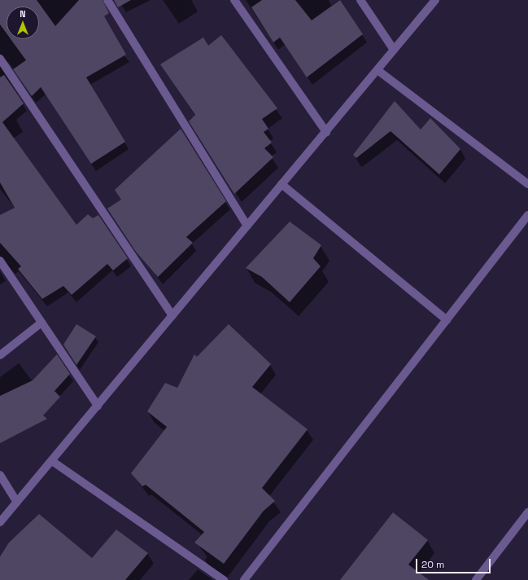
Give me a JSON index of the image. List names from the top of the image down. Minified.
{"scale_bar":"20 m","north":"top"}
